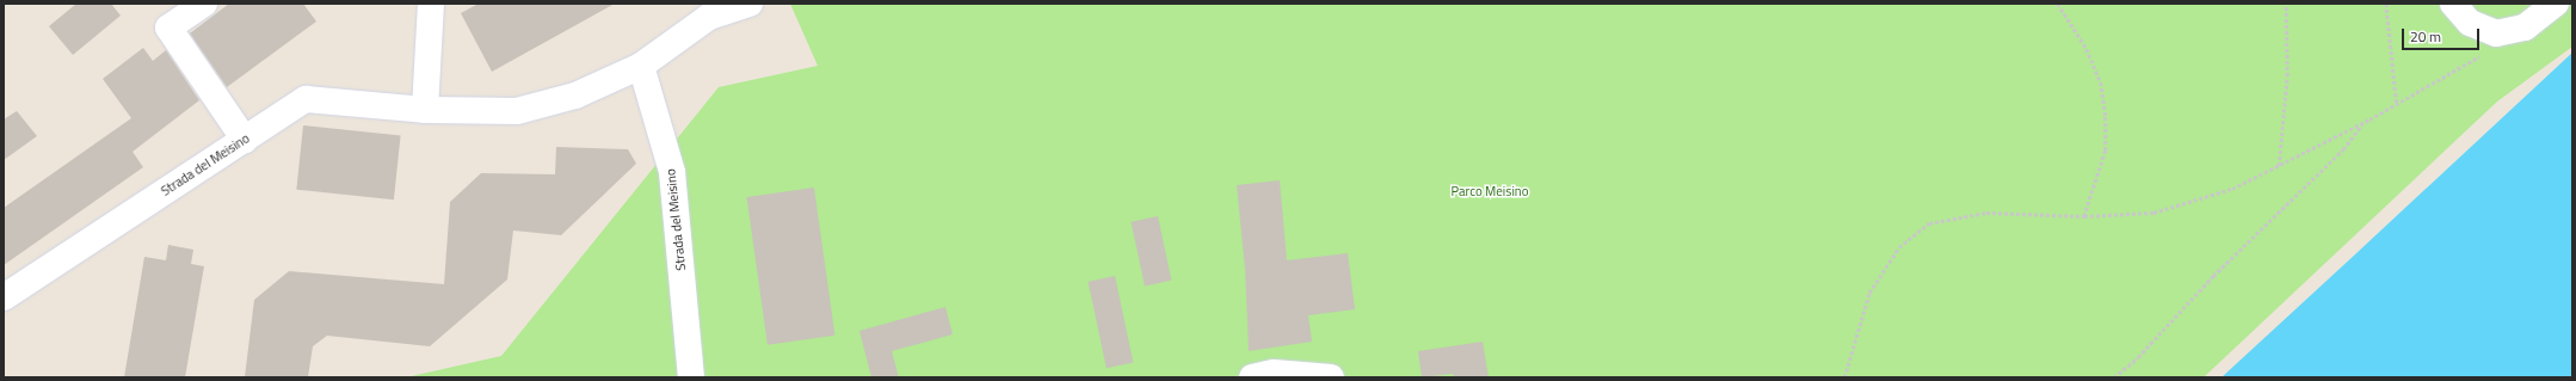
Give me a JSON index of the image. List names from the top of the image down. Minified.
{"streets":{"street":["Strada del Meisino"]},"parks":["Parco Meisino"],"scale_bar":"20 m"}
